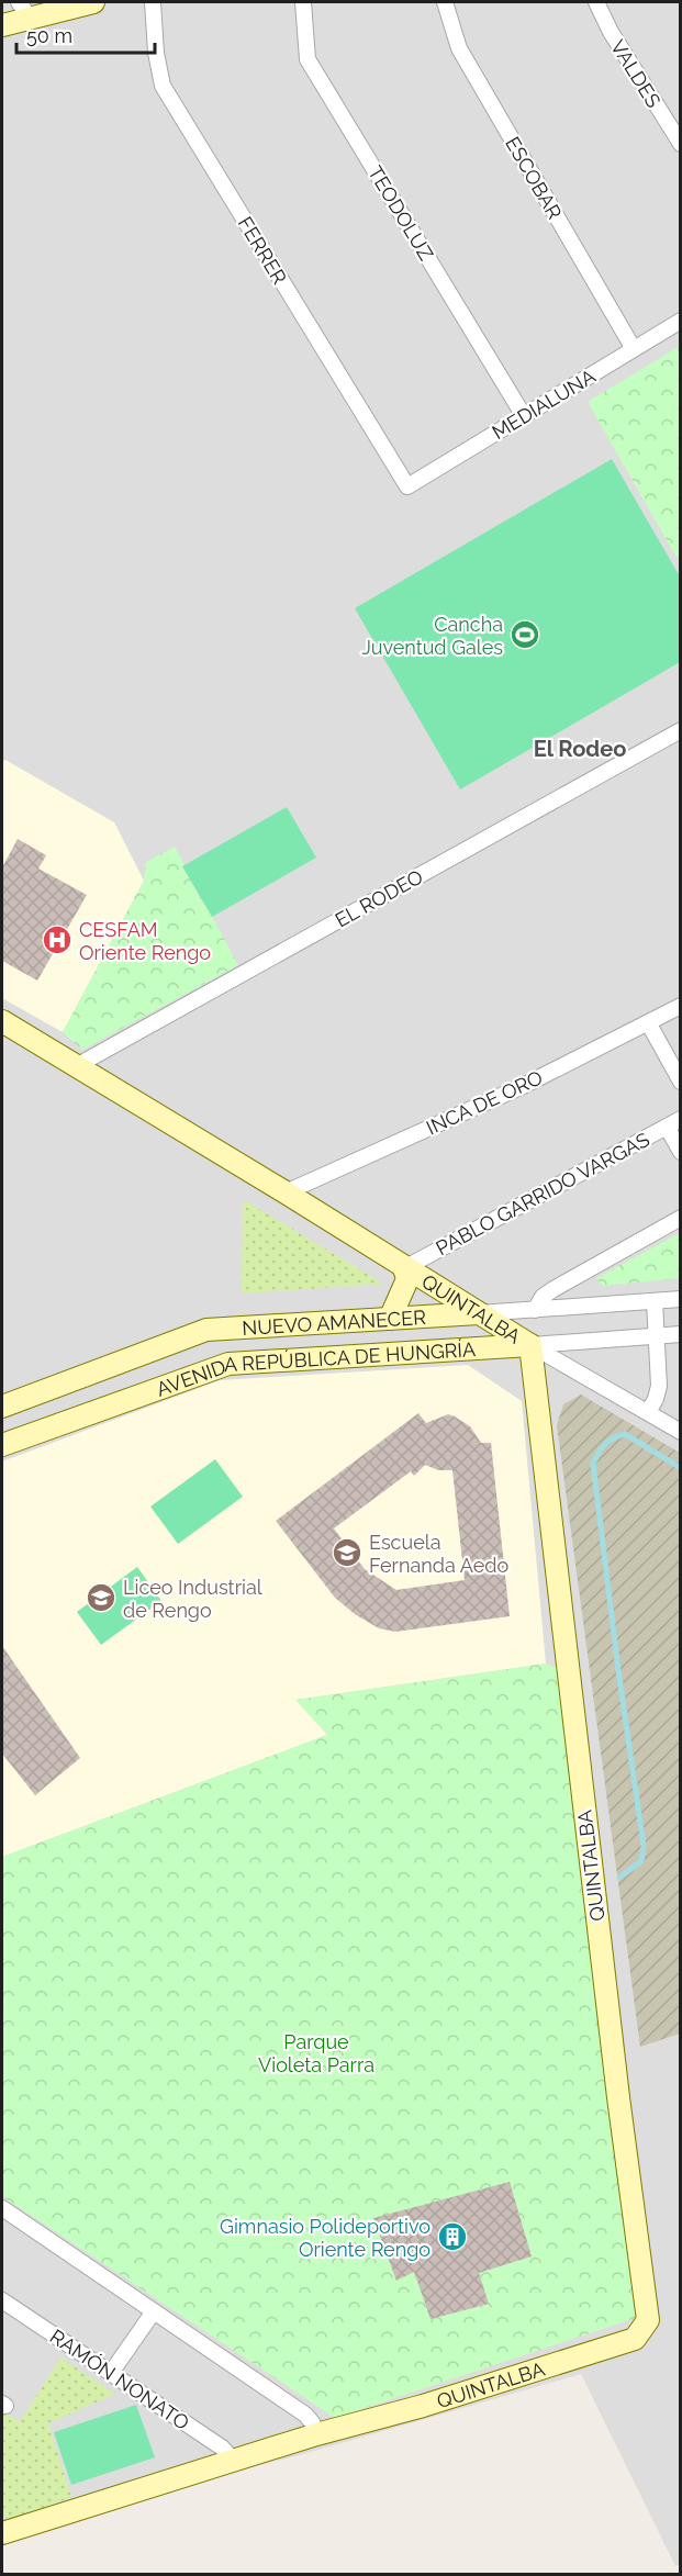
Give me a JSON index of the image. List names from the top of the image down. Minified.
{"streets":{"street":["VALDES","ESCOBAR","TEODOLUZ","FERRER","MEDIALUNA","EL RODEO","INCA DE ORO","PABLO GARRIDO VARGAS","QUINTALBA","NUEVO AMANECER","AVENIDA REPÚBLICA DE HUNGRÍA","RAMÓN NONATO"]},"crossings":[["ESCOBAR","MEDIALUNA"],["TEODOLUZ","MEDIALUNA"],["FERRER","MEDIALUNA"],["EL RODEO","QUINTALBA"],["INCA DE ORO","QUINTALBA"],["PABLO GARRIDO VARGAS","QUINTALBA"],["QUINTALBA","NUEVO AMANECER"],["QUINTALBA","AVENIDA REPÚBLICA DE HUNGRÍA"],["QUINTALBA","RAMÓN NONATO"]],"districts":["El Rodeo"],"parks":["Parque Violeta Parra"],"places":{"sports":["Cancha Juventud Gales"],"hospital":["CESFAM Oriente Rengo"],"school or university":["Escuela Fernanda Aedo","Liceo Industrial de Rengo"],"building":["Gimnasio Polideportivo Oriente Rengo"]},"scale_bar":"50 m"}
